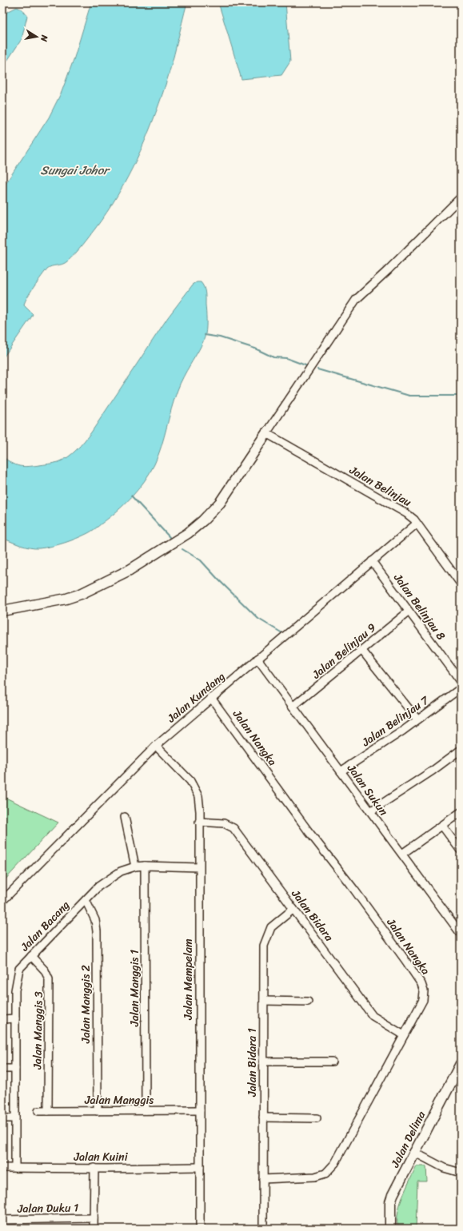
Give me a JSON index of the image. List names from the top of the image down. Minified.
{"streets":{"street":["Jalan Belinjau","Jalan Belinjau 8","Jalan Belinjau 9","Jalan Kundang","Jalan Belinjau 7","Jalan Nangka","Jalan Sukun","Jalan Bidara","Jalan Bacang","Jalan Mempelam","Jalan Manggis 1","Jalan Manggis 2","Jalan Manggis 3","Jalan Bidara 1","Jalan Manggis","Jalan Delima","Jalan Kuini","Jalan Duku 1"]},"crossings":[["Jalan Belinjau","Jalan Kundang"],["Jalan Belinjau 8","Jalan Belinjau 9"],["Jalan Belinjau 8","Jalan Kundang"],["Jalan Belinjau 9","Jalan Sukun"],["Jalan Kundang","Jalan Nangka"],["Jalan Kundang","Jalan Sukun"],["Jalan Kundang","Jalan Mempelam"],["Jalan Belinjau 7","Jalan Sukun"],["Jalan Nangka","Jalan Bidara"],["Jalan Nangka","Jalan Bidara 1"],["Jalan Bidara","Jalan Mempelam"],["Jalan Bidara","Jalan Bidara 1"],["Jalan Bacang","Jalan Mempelam"],["Jalan Bacang","Jalan Manggis 1"],["Jalan Bacang","Jalan Manggis 2"],["Jalan Bacang","Jalan Manggis 3"],["Jalan Bacang","Jalan Kuini"],["Jalan Mempelam","Jalan Manggis"],["Jalan Mempelam","Jalan Kuini"],["Jalan Manggis 1","Jalan Manggis"],["Jalan Manggis 2","Jalan Manggis"],["Jalan Manggis 3","Jalan Manggis"]],"water":["Sungai Johor"],"north":"right"}
